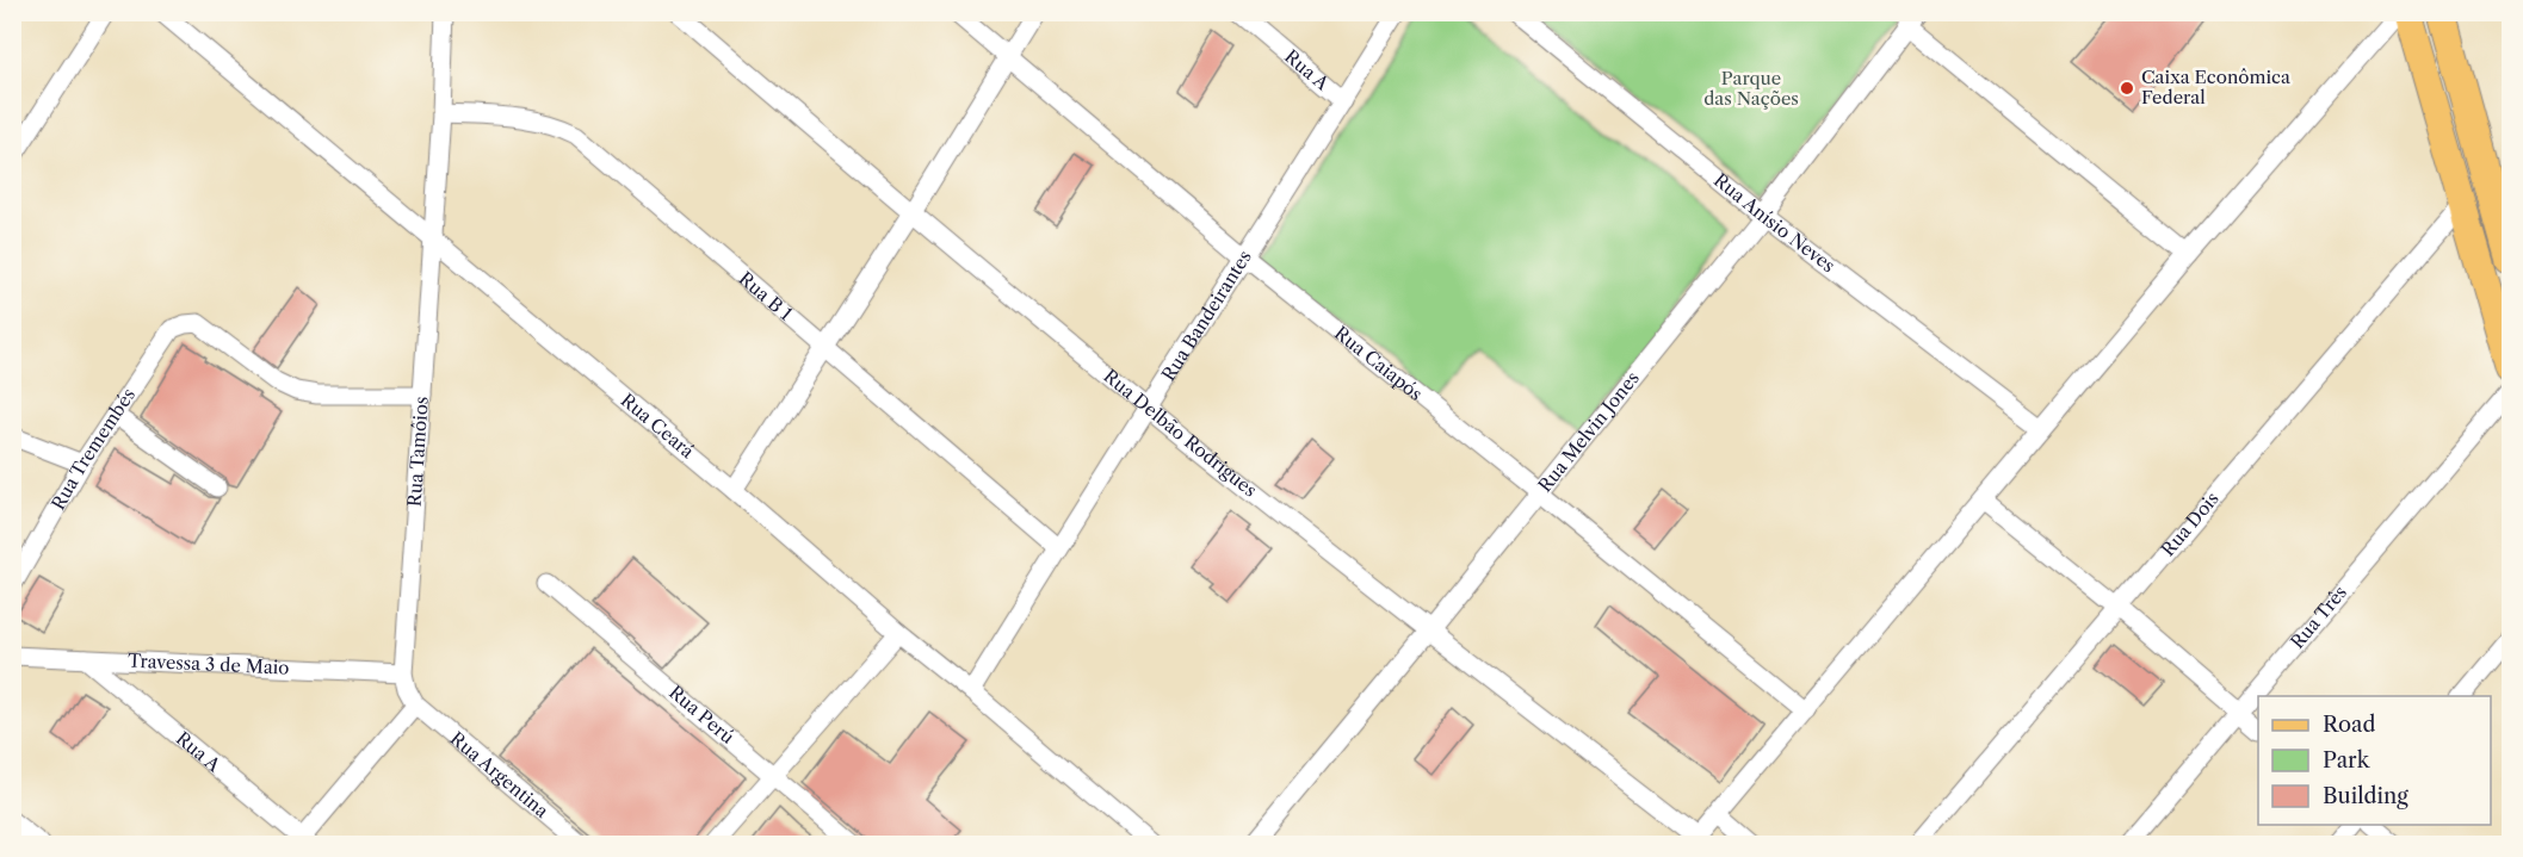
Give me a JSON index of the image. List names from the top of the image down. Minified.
{"streets":{"street":["Rua A","Rua Anísio Neves","Rua B 1","Rua Bandeirantes","Rua Caiapós","Rua Ceará","Rua Melvin Jones","Rua Delbão Rodrigues","Rua Tremembés","Rua Tamôios","Rua Dois","Rua Três","Travessa 3 de Maio","Rua Perú","Rua Argentina"]},"crossings":[["Rua A","Rua Bandeirantes"],["Rua A","Travessa 3 de Maio"],["Rua Anísio Neves","Rua Melvin Jones"],["Rua B 1","Rua Bandeirantes"],["Rua B 1","Rua Tamôios"],["Rua Bandeirantes","Rua Caiapós"],["Rua Bandeirantes","Rua Ceará"],["Rua Bandeirantes","Rua Delbão Rodrigues"],["Rua Caiapós","Rua Melvin Jones"],["Rua Ceará","Rua Tamôios"],["Rua Melvin Jones","Rua Delbão Rodrigues"],["Rua Tremembés","Rua Tamôios"],["Rua Tamôios","Travessa 3 de Maio"],["Rua Tamôios","Rua Argentina"]],"parks":["Parque das Nações"],"places":["Caixa Econômica Federal"],"legend":["Road","Park","Building"]}
